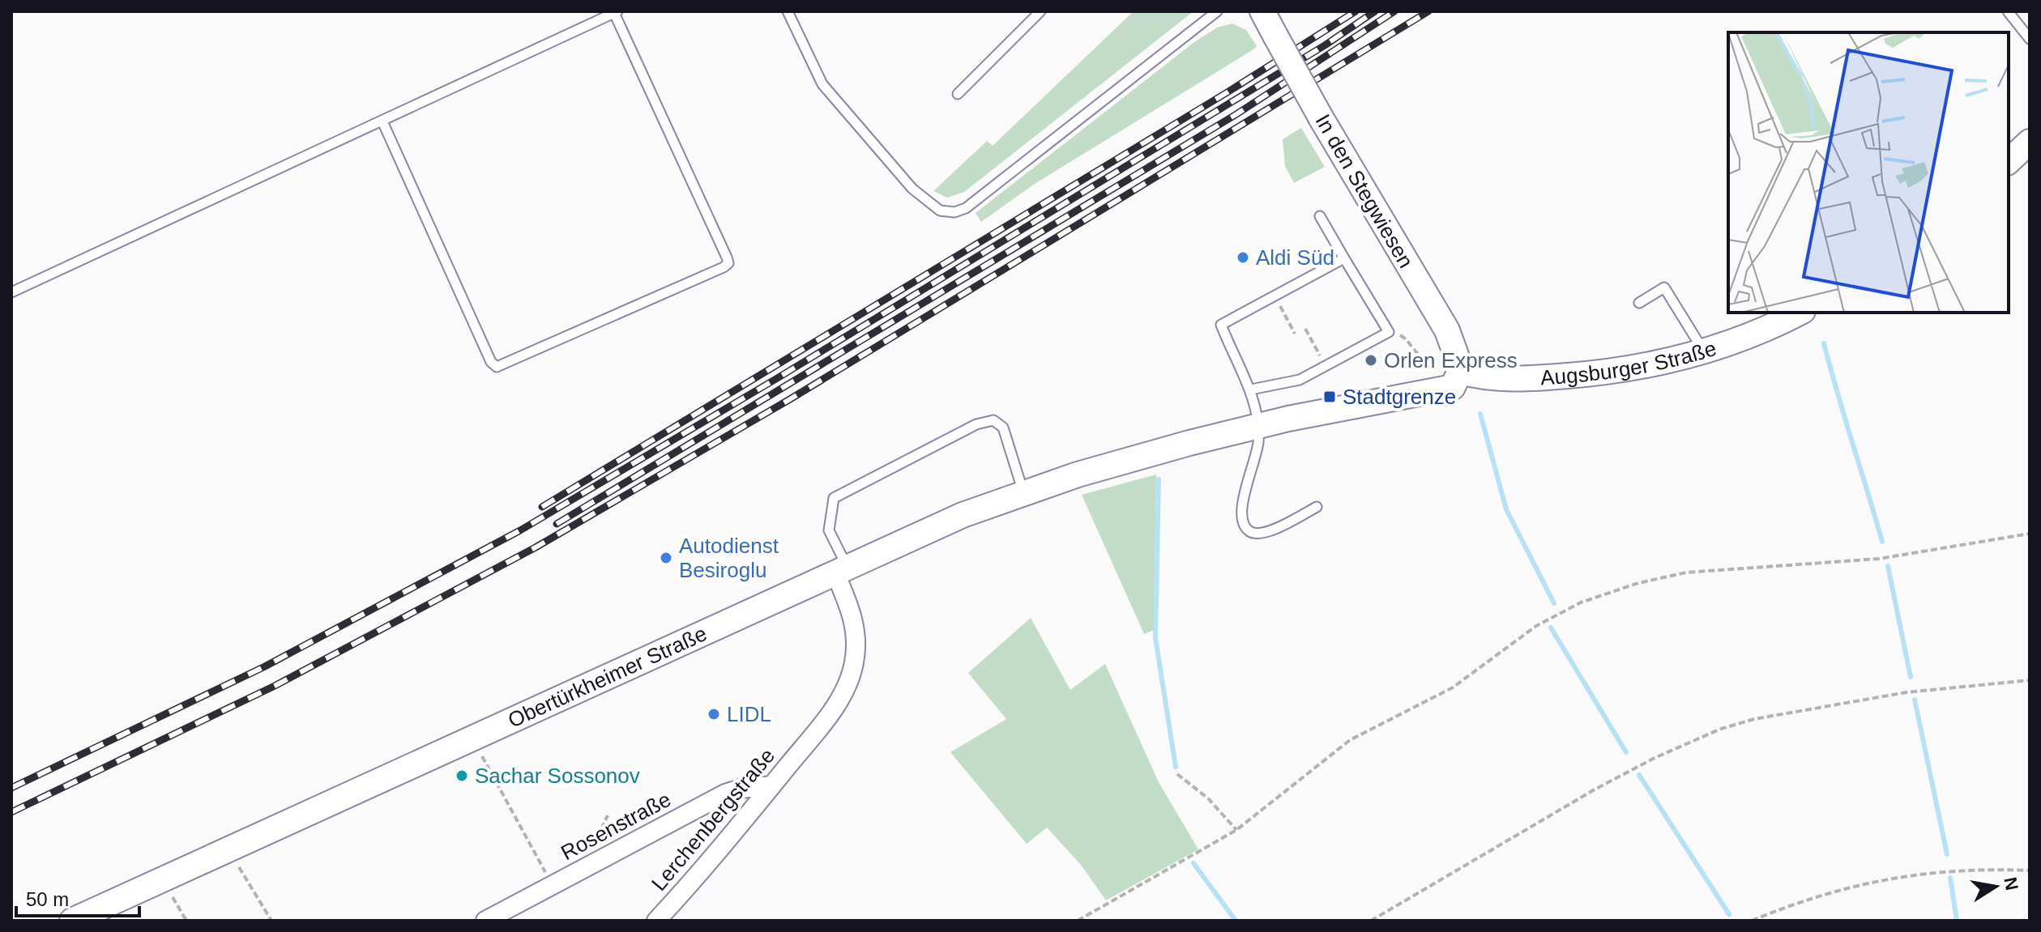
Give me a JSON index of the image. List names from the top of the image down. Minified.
{"streets":{"main road":["In den Stegwiesen","Augsburger Straße","Obertürkheimer Straße"],"street":["Lerchenbergstraße","Rosenstraße"]},"crossings":[["In den Stegwiesen","Augsburger Straße"],["Obertürkheimer Straße","Lerchenbergstraße"],["Lerchenbergstraße","Rosenstraße"]],"places":{"other":["Aldi Süd","Orlen Express","Autodienst Besiroglu","LIDL","Sachar Sossonov"],"transit":["Stadtgrenze"]},"scale_bar":"50 m","north":"right"}
